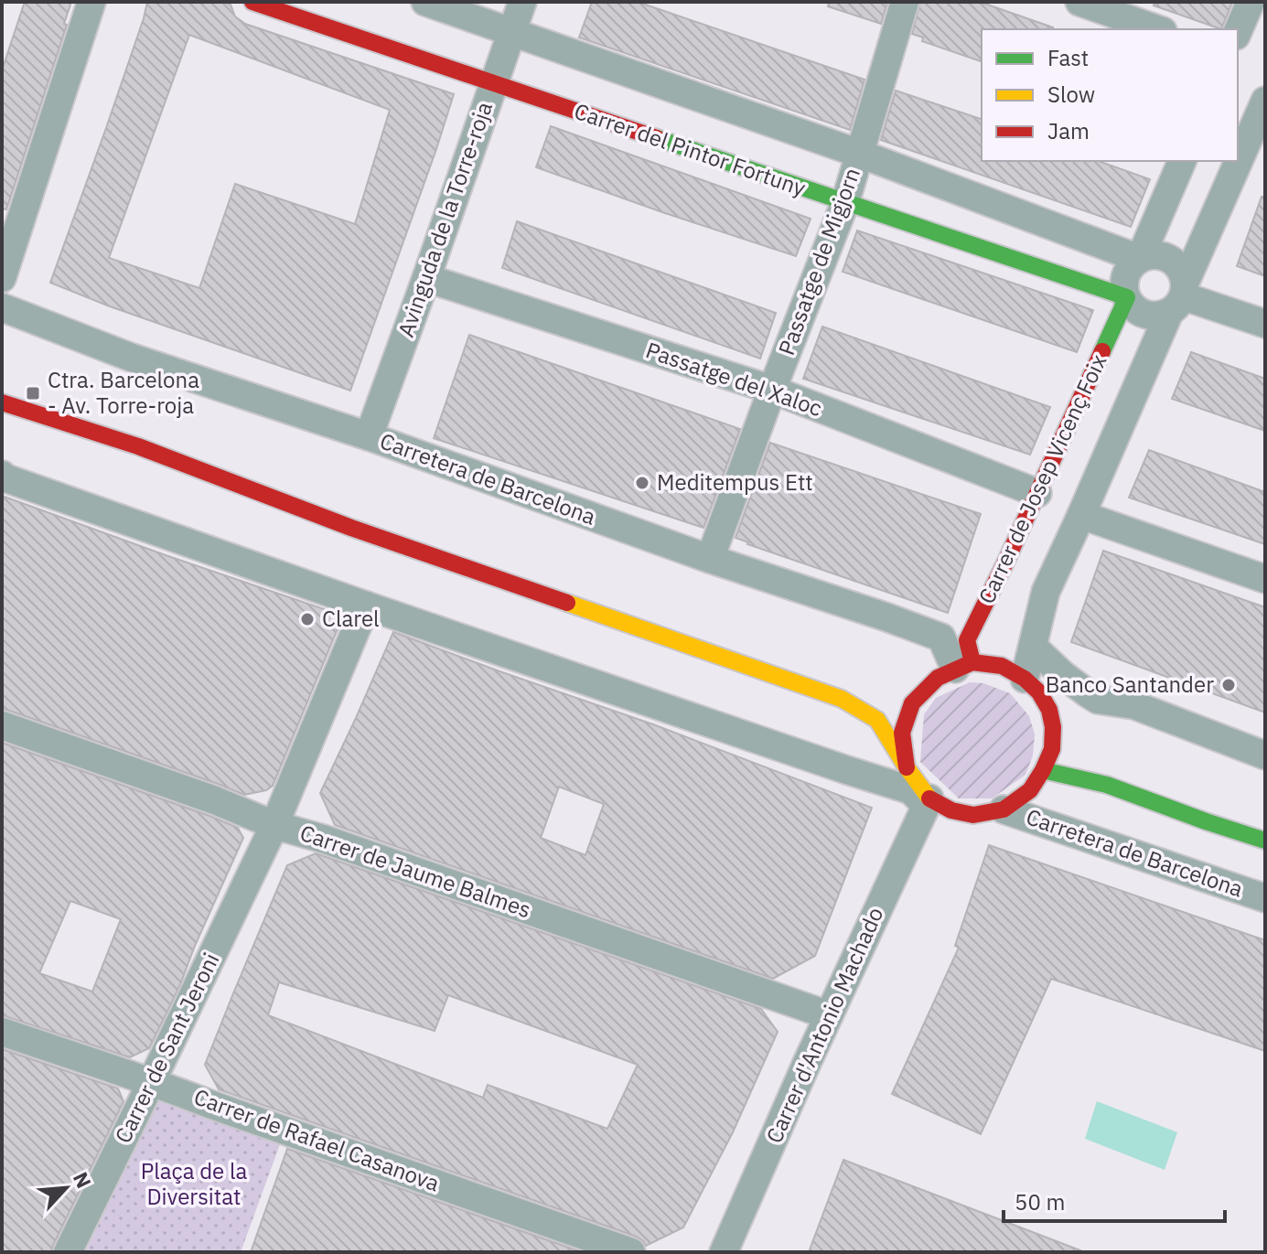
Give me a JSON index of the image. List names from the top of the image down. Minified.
{"streets":{"street":["Carrer del Pintor Fortuny","Avinguda de la Torre-roja","Passatge de Migjorn","Passatge del Xaloc","Carretera de Barcelona","Carrer de Josep Vicenç Foix","Carrer de Jaume Balmes","Carrer d'Antonio Machado","Carrer de Sant Jeroni","Carrer de Rafael Casanova"]},"crossings":[["Carrer del Pintor Fortuny","Avinguda de la Torre-roja"],["Carrer del Pintor Fortuny","Passatge de Migjorn"],["Carrer del Pintor Fortuny","Carrer de Josep Vicenç Foix"],["Avinguda de la Torre-roja","Passatge del Xaloc"],["Avinguda de la Torre-roja","Carretera de Barcelona"],["Passatge de Migjorn","Passatge del Xaloc"],["Passatge de Migjorn","Carretera de Barcelona"],["Passatge del Xaloc","Carrer de Josep Vicenç Foix"],["Carretera de Barcelona","Carrer de Josep Vicenç Foix"],["Carretera de Barcelona","Carrer d'Antonio Machado"],["Carrer de Josep Vicenç Foix","Carrer d'Antonio Machado"],["Carrer de Jaume Balmes","Carrer d'Antonio Machado"],["Carrer de Jaume Balmes","Carrer de Sant Jeroni"],["Carrer de Sant Jeroni","Carrer de Rafael Casanova"]],"parks":["Plaça de la Diversitat"],"places":{"transit":["Ctra. Barcelona - Av. Torre-roja"],"other":["Meditempus Ett","Clarel","Banco Santander"]},"legend":["Fast","Slow","Jam"],"scale_bar":"50 m","north":"top right"}
